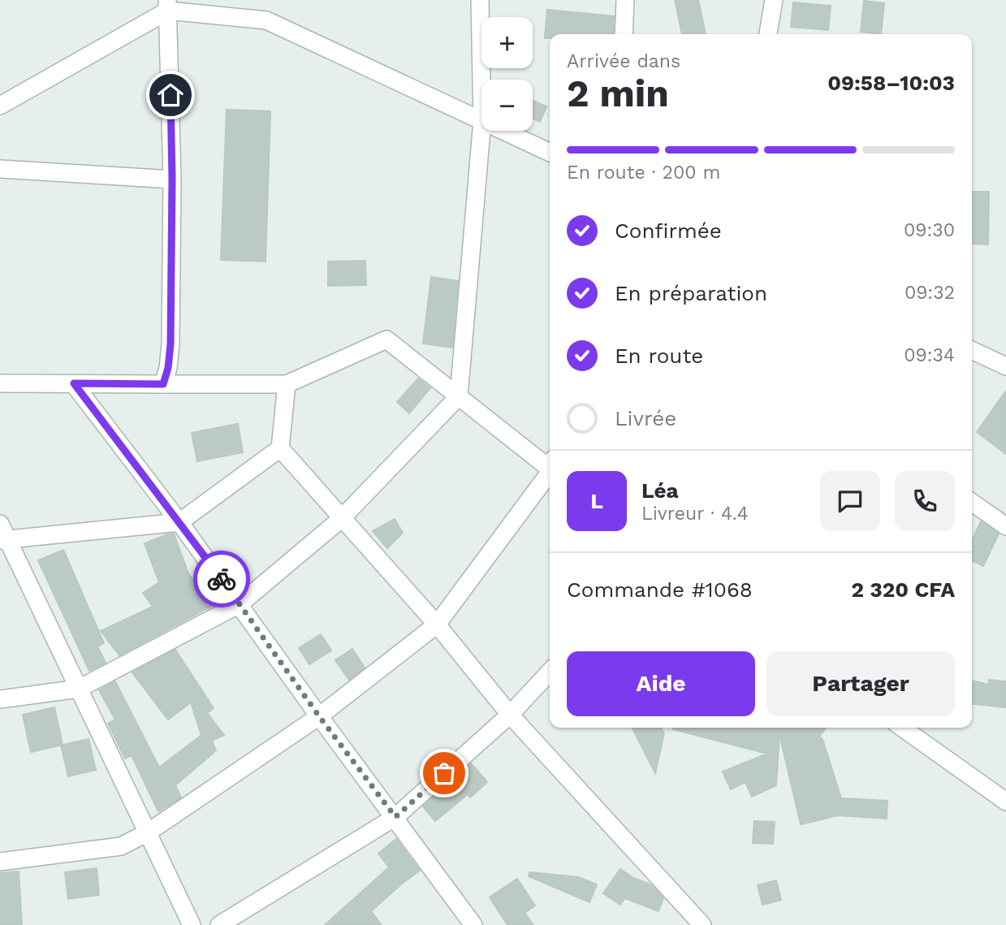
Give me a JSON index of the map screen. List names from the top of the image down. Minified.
{"page":{"map_buttons":["+","−"],"heading":["2 min","Arrivée dans","09:58–10:03"],"panel":["Léa","Livreur · 4.4","Commande #1068","2 320 CFA"],"bar":"En route · 200 m","list":[["Confirmée","09:30"],["En préparation","09:32"],["En route","09:34"],"Livrée"],"round":"L","buttons":["Aide","Partager"]}}
